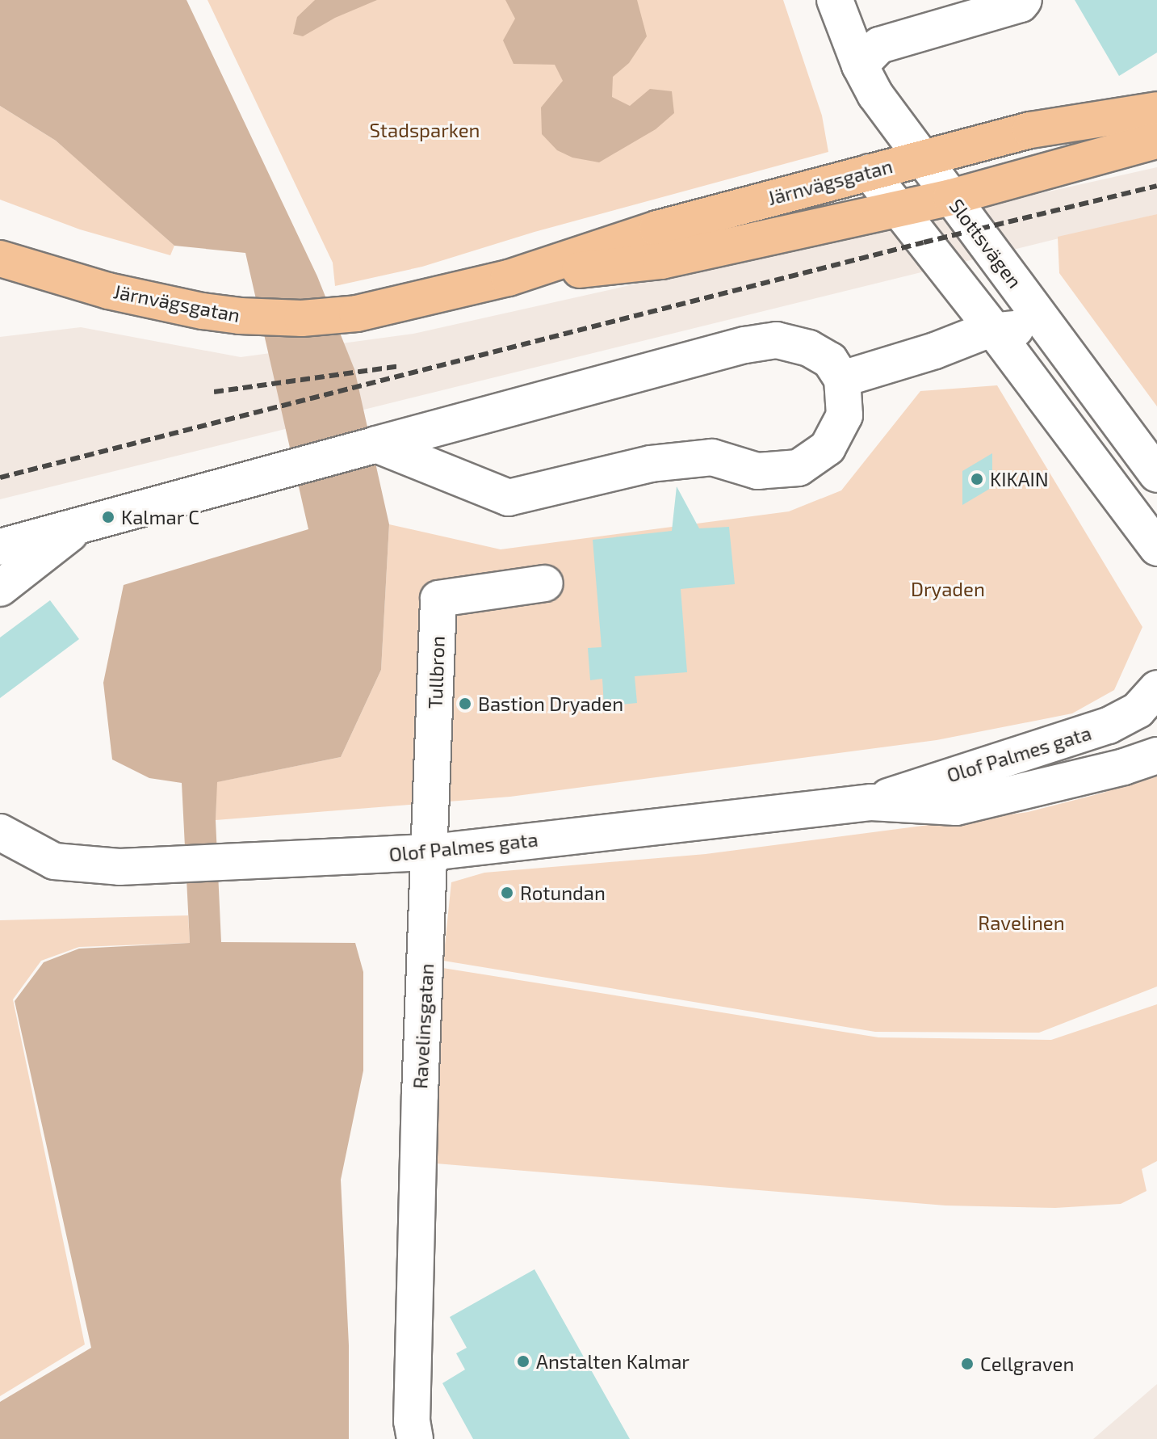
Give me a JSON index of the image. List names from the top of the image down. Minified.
{"streets":{"main road":["Järnvägsgatan"],"street":["Slottsvägen","Tullbron","Olof Palmes gata","Ravelinsgatan"]},"crossings":[["Järnvägsgatan","Slottsvägen"],["Tullbron","Olof Palmes gata"],["Tullbron","Ravelinsgatan"],["Olof Palmes gata","Ravelinsgatan"]],"parks":["Stadsparken","Dryaden","Ravelinen"],"places":["KIKAIN","Kalmar C","Bastion Dryaden","Rotundan","Anstalten Kalmar","Cellgraven"]}
